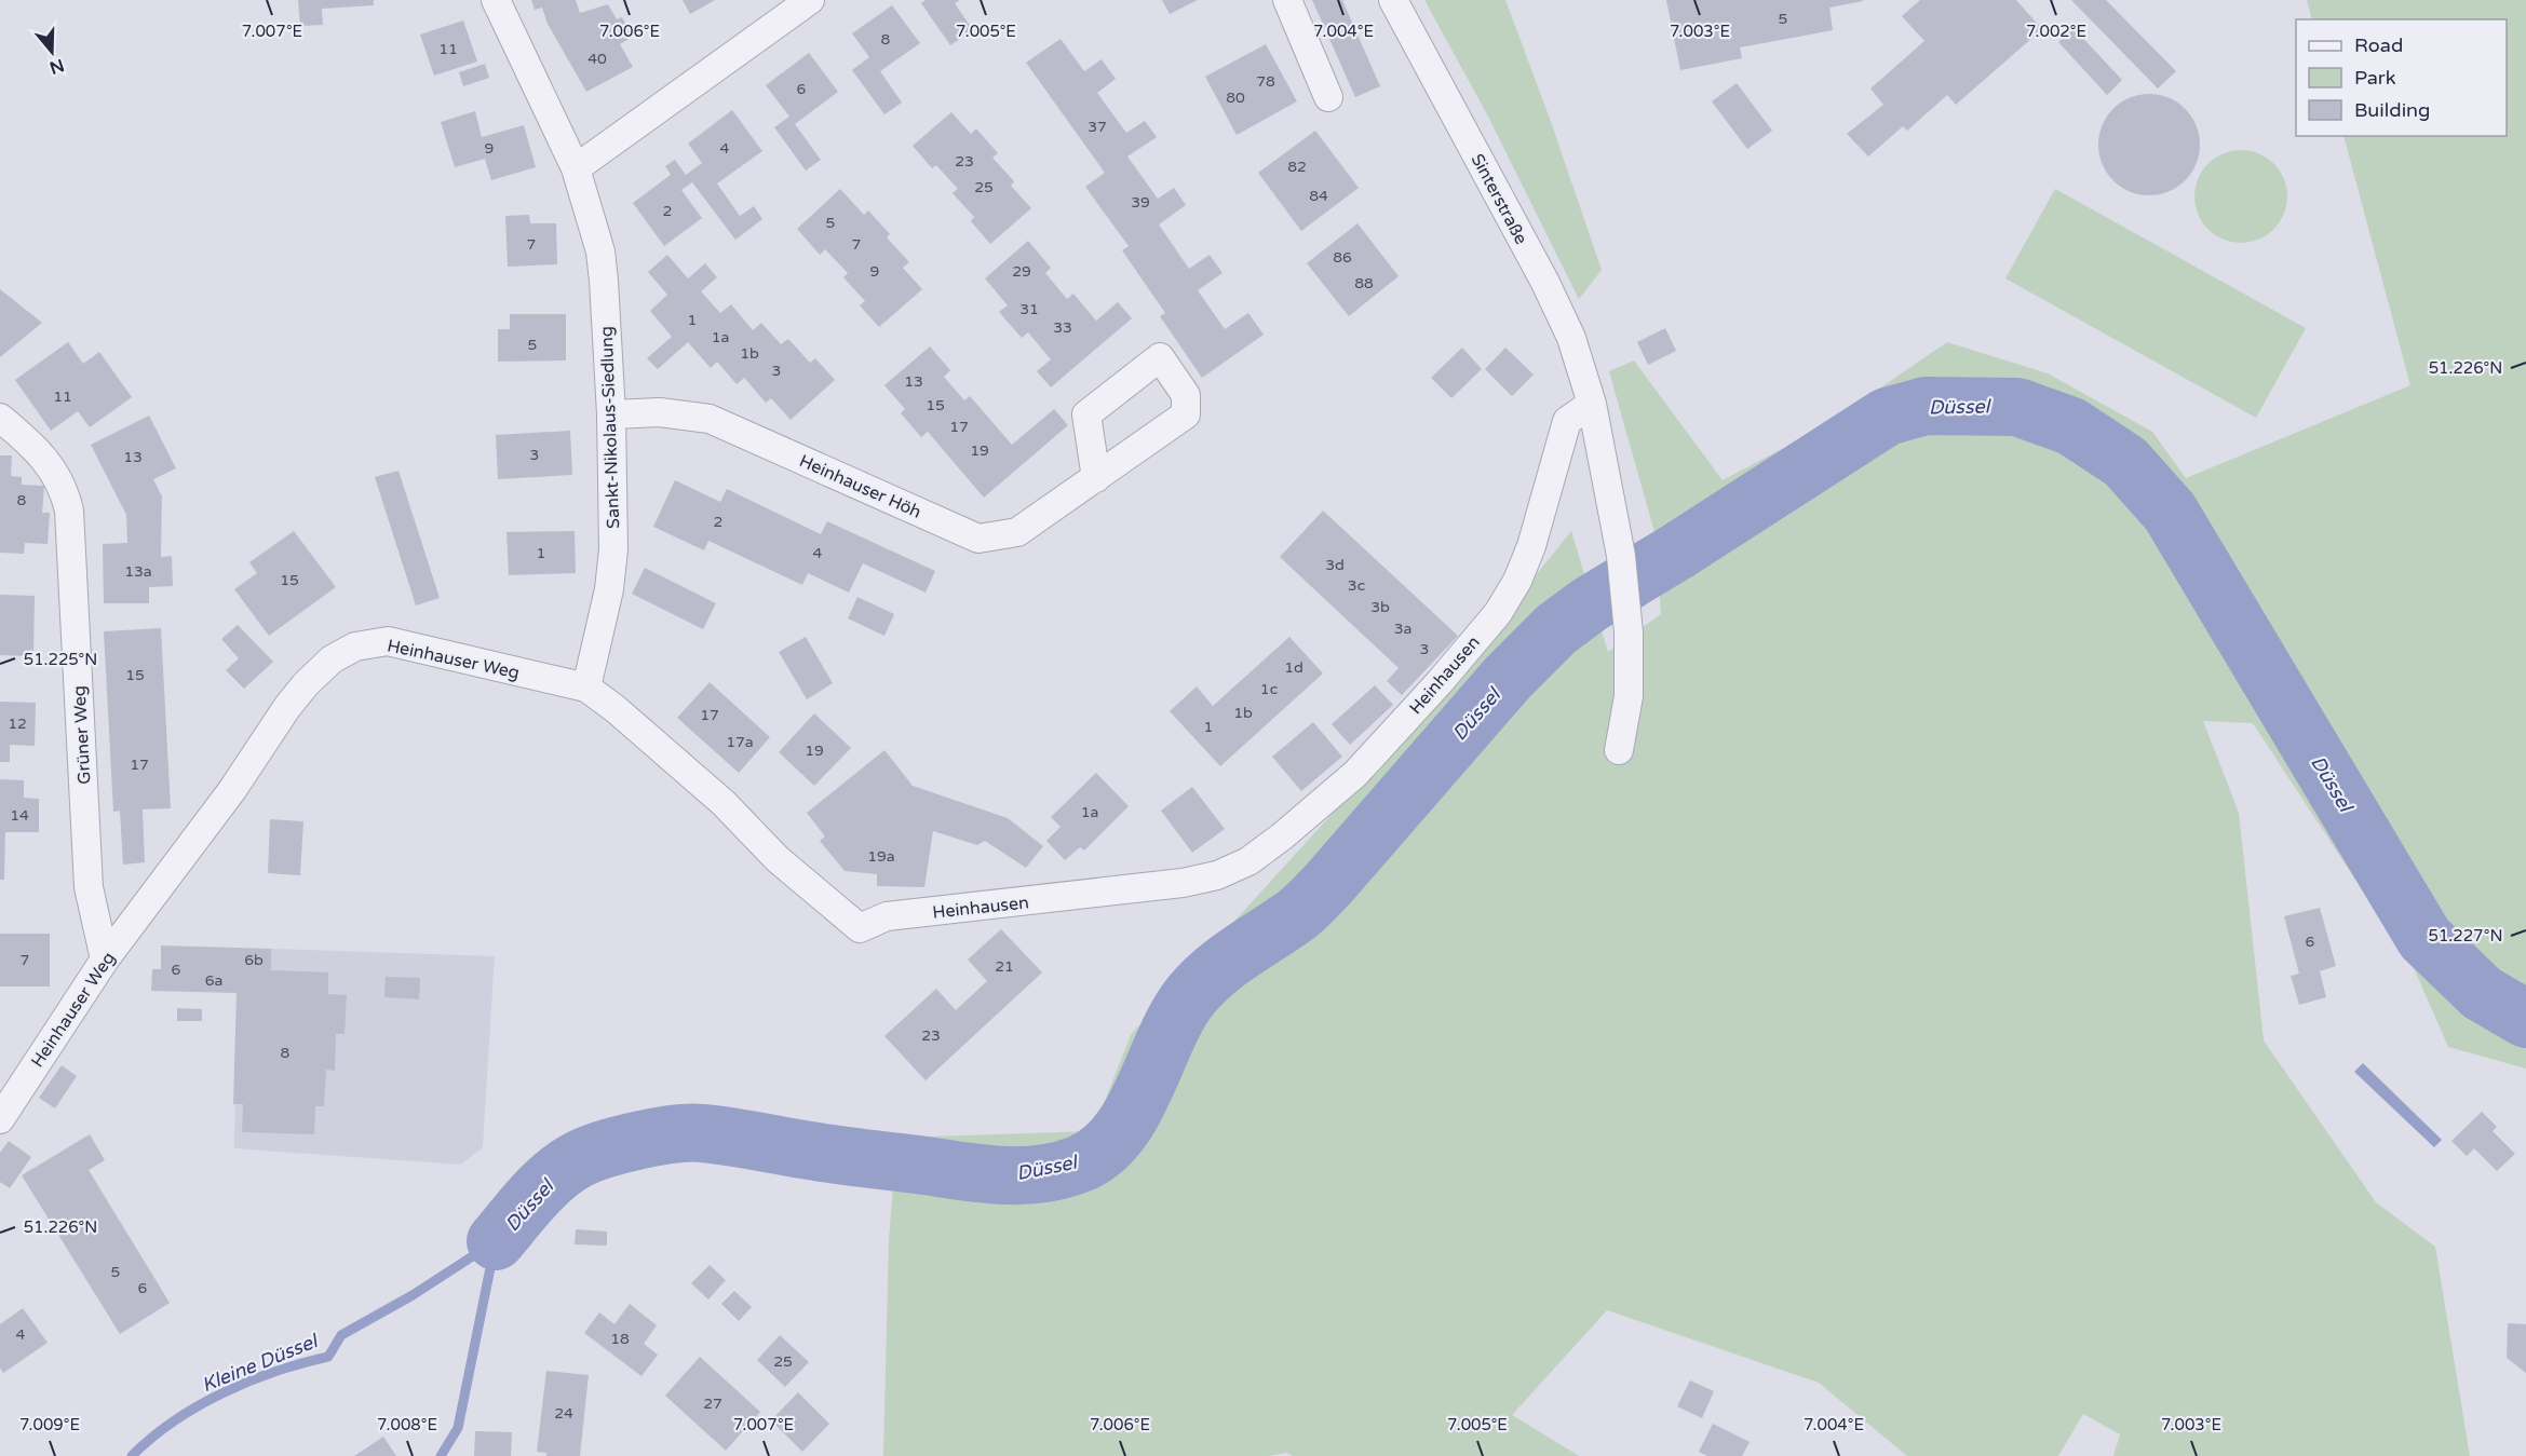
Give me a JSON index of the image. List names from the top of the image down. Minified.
{"streets":{"street":["Sinterstraße","Sankt-Nikolaus-Siedlung","Heinhauser Höh","Heinhauser Weg","Heinhausen","Grüner Weg"]},"crossings":[["Sinterstraße","Heinhausen"],["Sankt-Nikolaus-Siedlung","Heinhauser Höh"],["Sankt-Nikolaus-Siedlung","Heinhauser Weg"],["Heinhauser Weg","Heinhausen"],["Heinhauser Weg","Grüner Weg"]],"water":["Düssel","Kleine Düssel"],"house_numbers":["5","8","11","40","78","6","80","37","9","4","23","82","25","84","39","2","5","7","7","86","9","29","88","31","1","33","1a","5","1b","3","13","11","15","17","19","3","13","8","2","1","4","3d","13a","15","3c","3b","3a","3","1d","15","1c","1b","17","12","1","17a","19","17","1a","14","19a","6","7","6b","21","6","6a","23","8","5","6","4","18","25","27","24"],"legend":["Road","Park","Building"],"north":"bottom","coordinates":["7.002°E","7.007°E","7.006°E","7.005°E","7.004°E","7.003°E","51.226°N","51.225°N","51.227°N","7.009°E","7.008°E"]}
